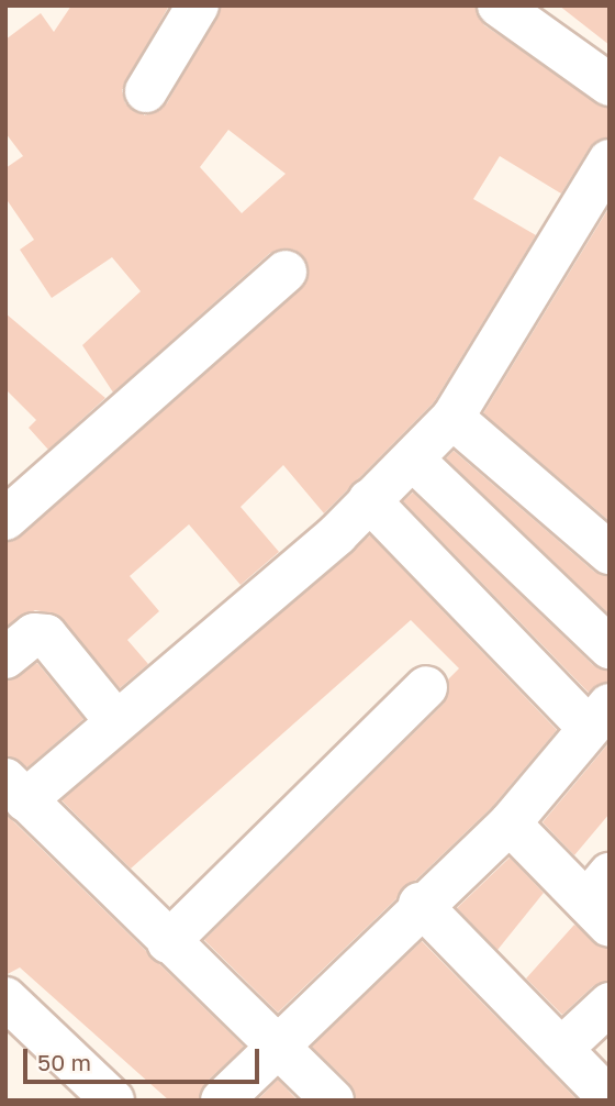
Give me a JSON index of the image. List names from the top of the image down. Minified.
{"scale_bar":"50 m"}
